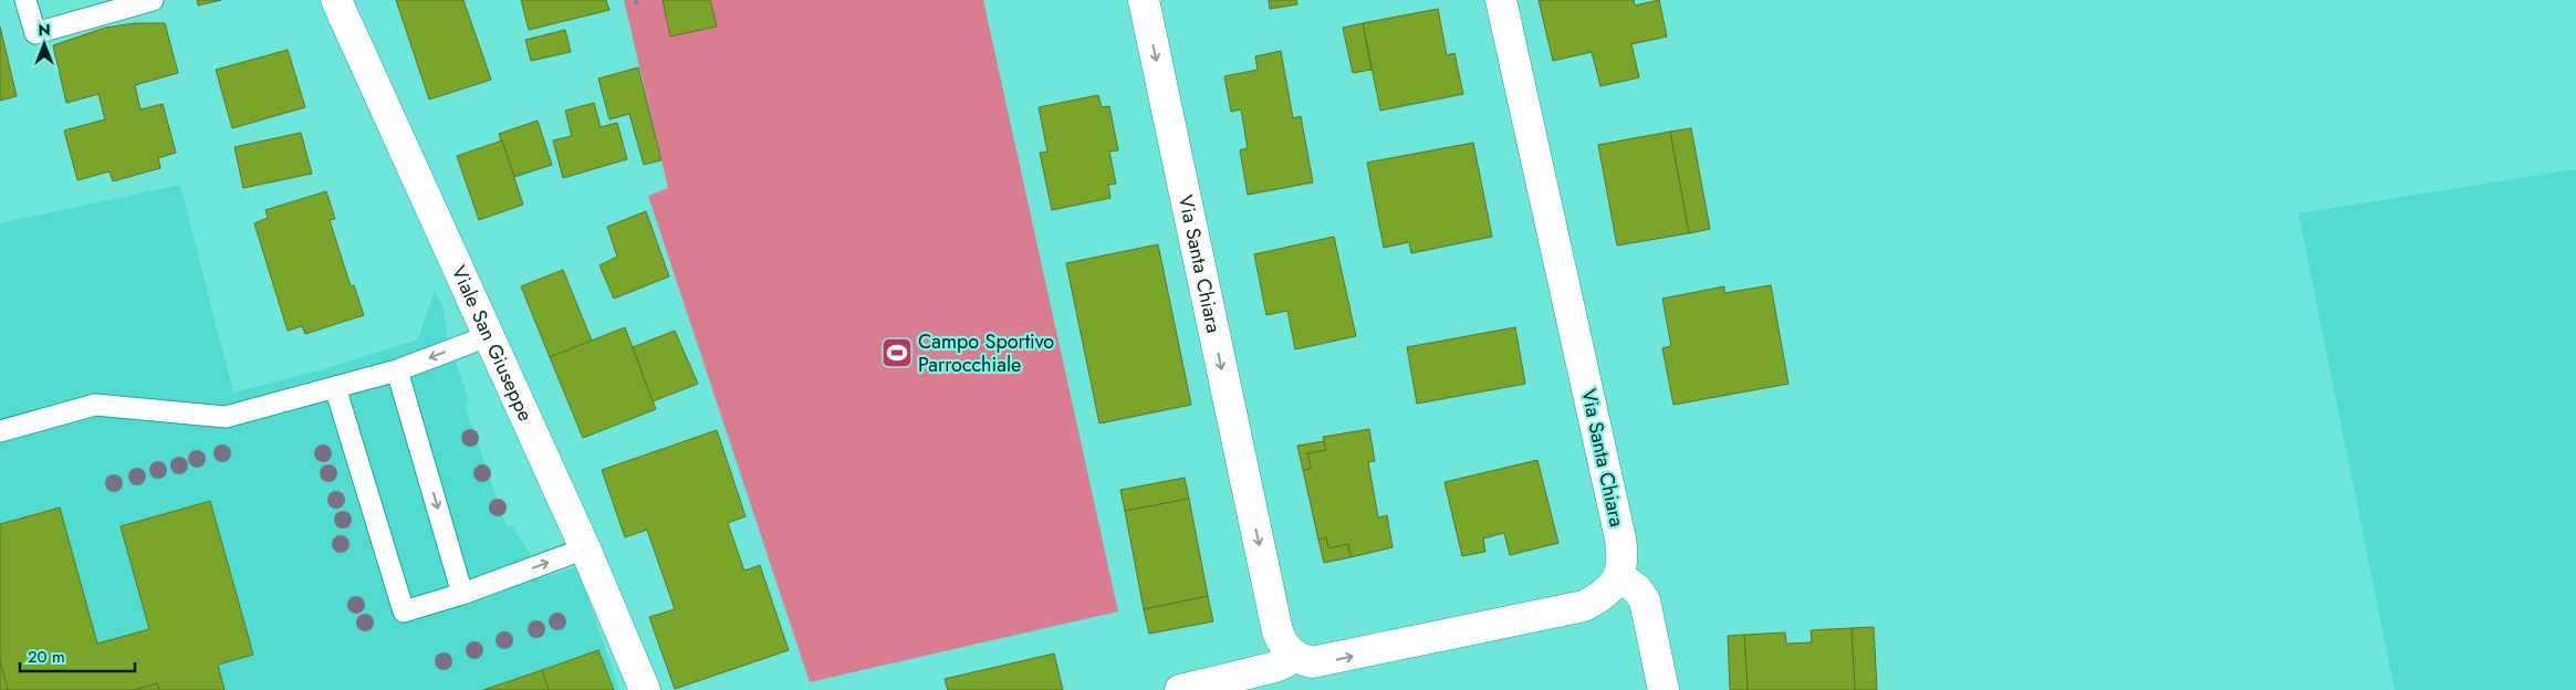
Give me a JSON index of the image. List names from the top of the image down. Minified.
{"streets":{"street":["Via Santa Chiara","Viale San Giuseppe"]},"one_way":["Via Santa Chiara"],"places":{"sports":["Campo Sportivo Parrocchiale"]},"scale_bar":"20 m","north":"top"}
